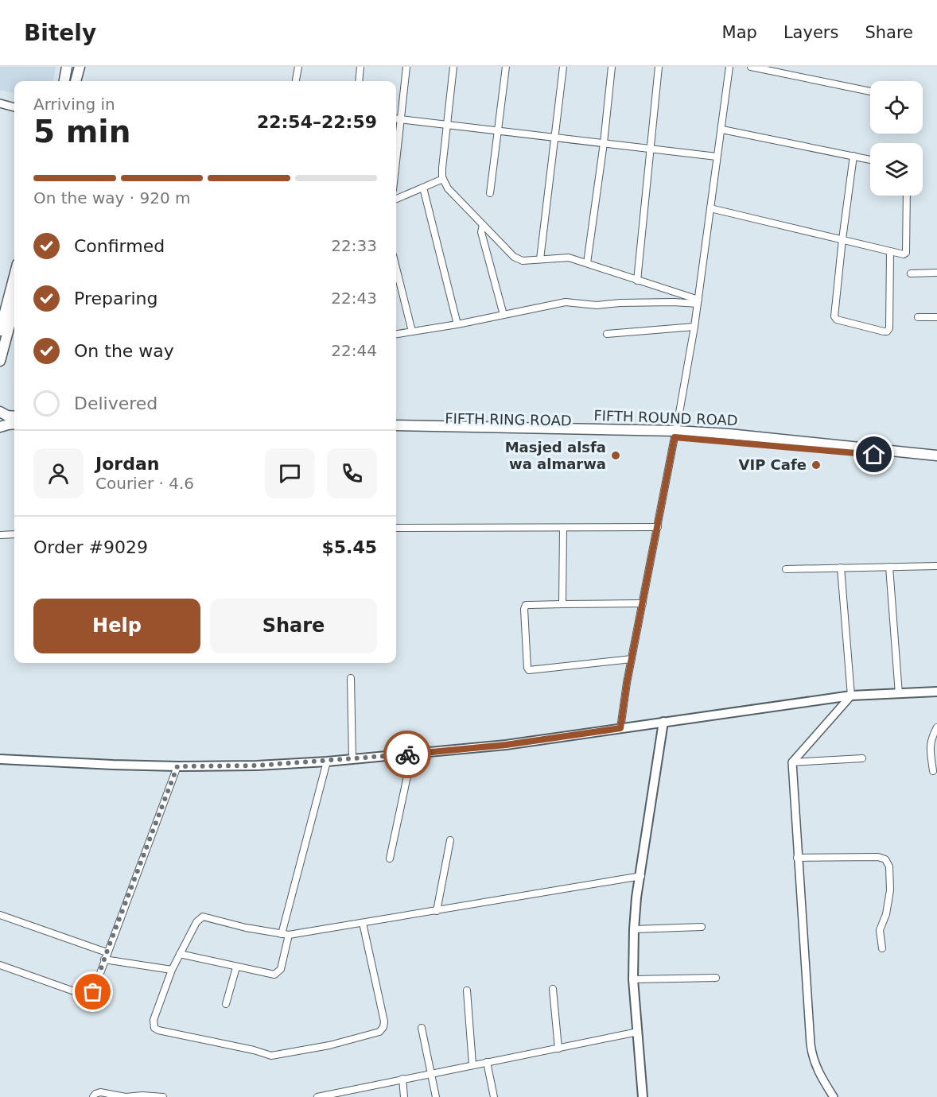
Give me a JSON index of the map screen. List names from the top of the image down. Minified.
{"streets":{"main road":["FIFTH ROUND ROAD","FIFTH RING ROAD"]},"crossings":[["FIFTH ROUND ROAD","FIFTH RING ROAD"]],"places":["Masjed alsfa wa almarwa","VIP Cafe"],"page":{"header":"Bitely","nav":["Map","Layers","Share"],"heading":["5 min","Arriving in","22:54–22:59"],"panel":["Jordan","Courier · 4.6","Order #9029","$5.45"],"bar":"On the way · 920 m","list":[["Confirmed","22:33"],["Preparing","22:43"],["On the way","22:44"],"Delivered"],"buttons":["Help","Share"]}}
